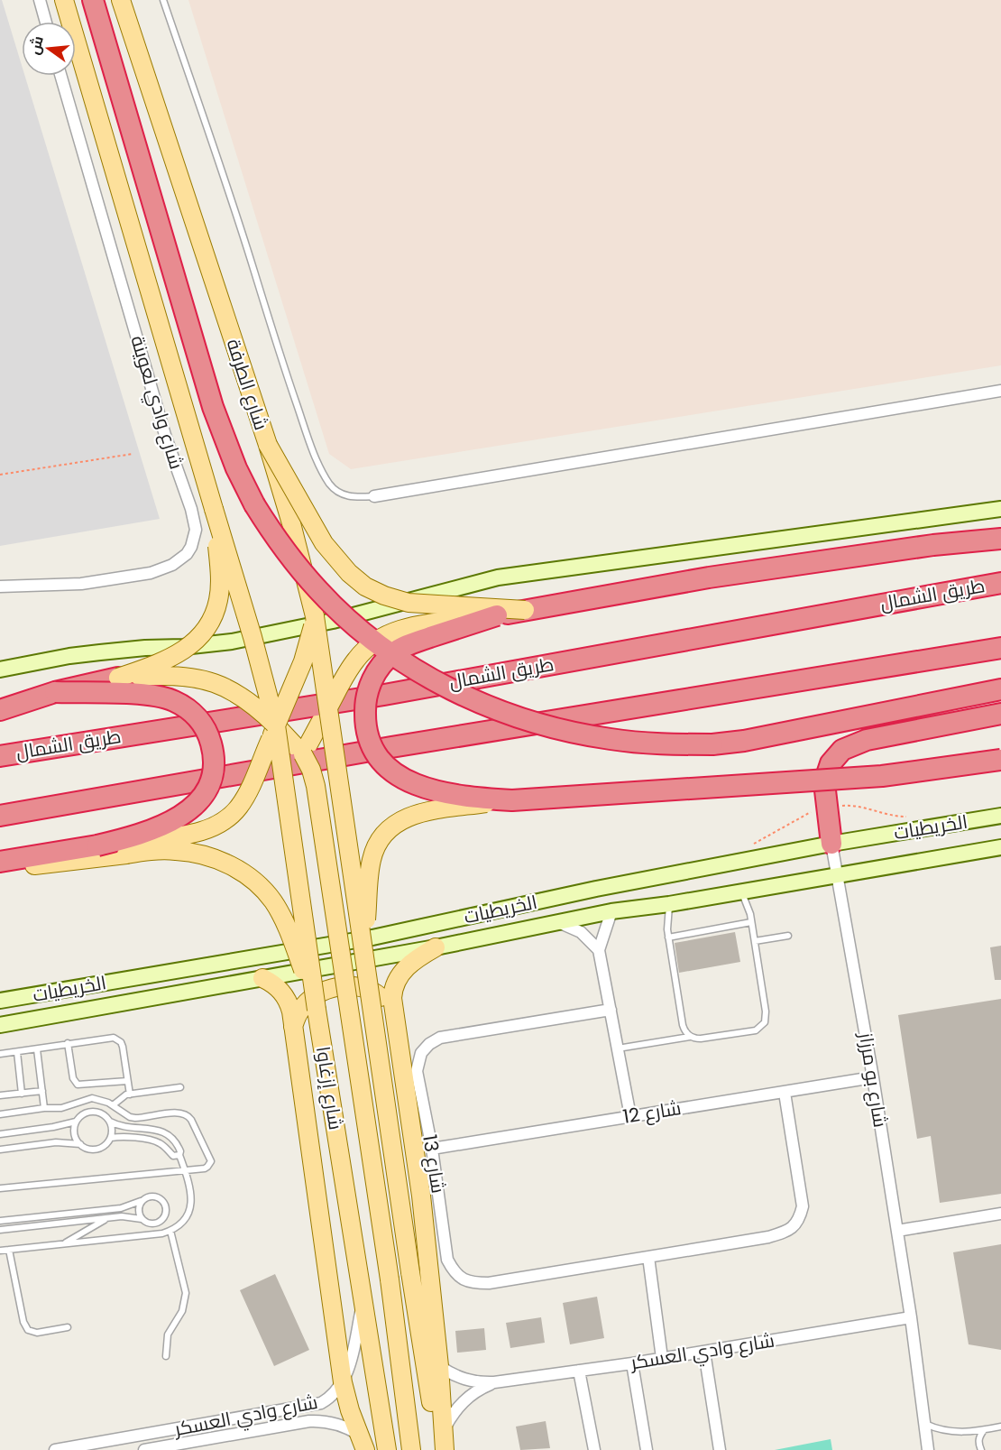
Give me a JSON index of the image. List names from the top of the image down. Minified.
{"streets":{"highway":["طريق الشمال"],"main road":["شارع الطرفة","الخريطيات","شارع إزغاوا"],"street":["شارع وادي لعوينة","شارع بو مرزاز","شارع 12","شارع 13","شارع وادي العسكر"]},"crossings":[["الخريطيات","شارع بو مرزاز"],["شارع بو مرزاز","شارع 12"],["شارع بو مرزاز","شارع وادي العسكر"],["شارع إزغاوا","شارع وادي العسكر"],["شارع 12","شارع 13"]],"north":"left"}
